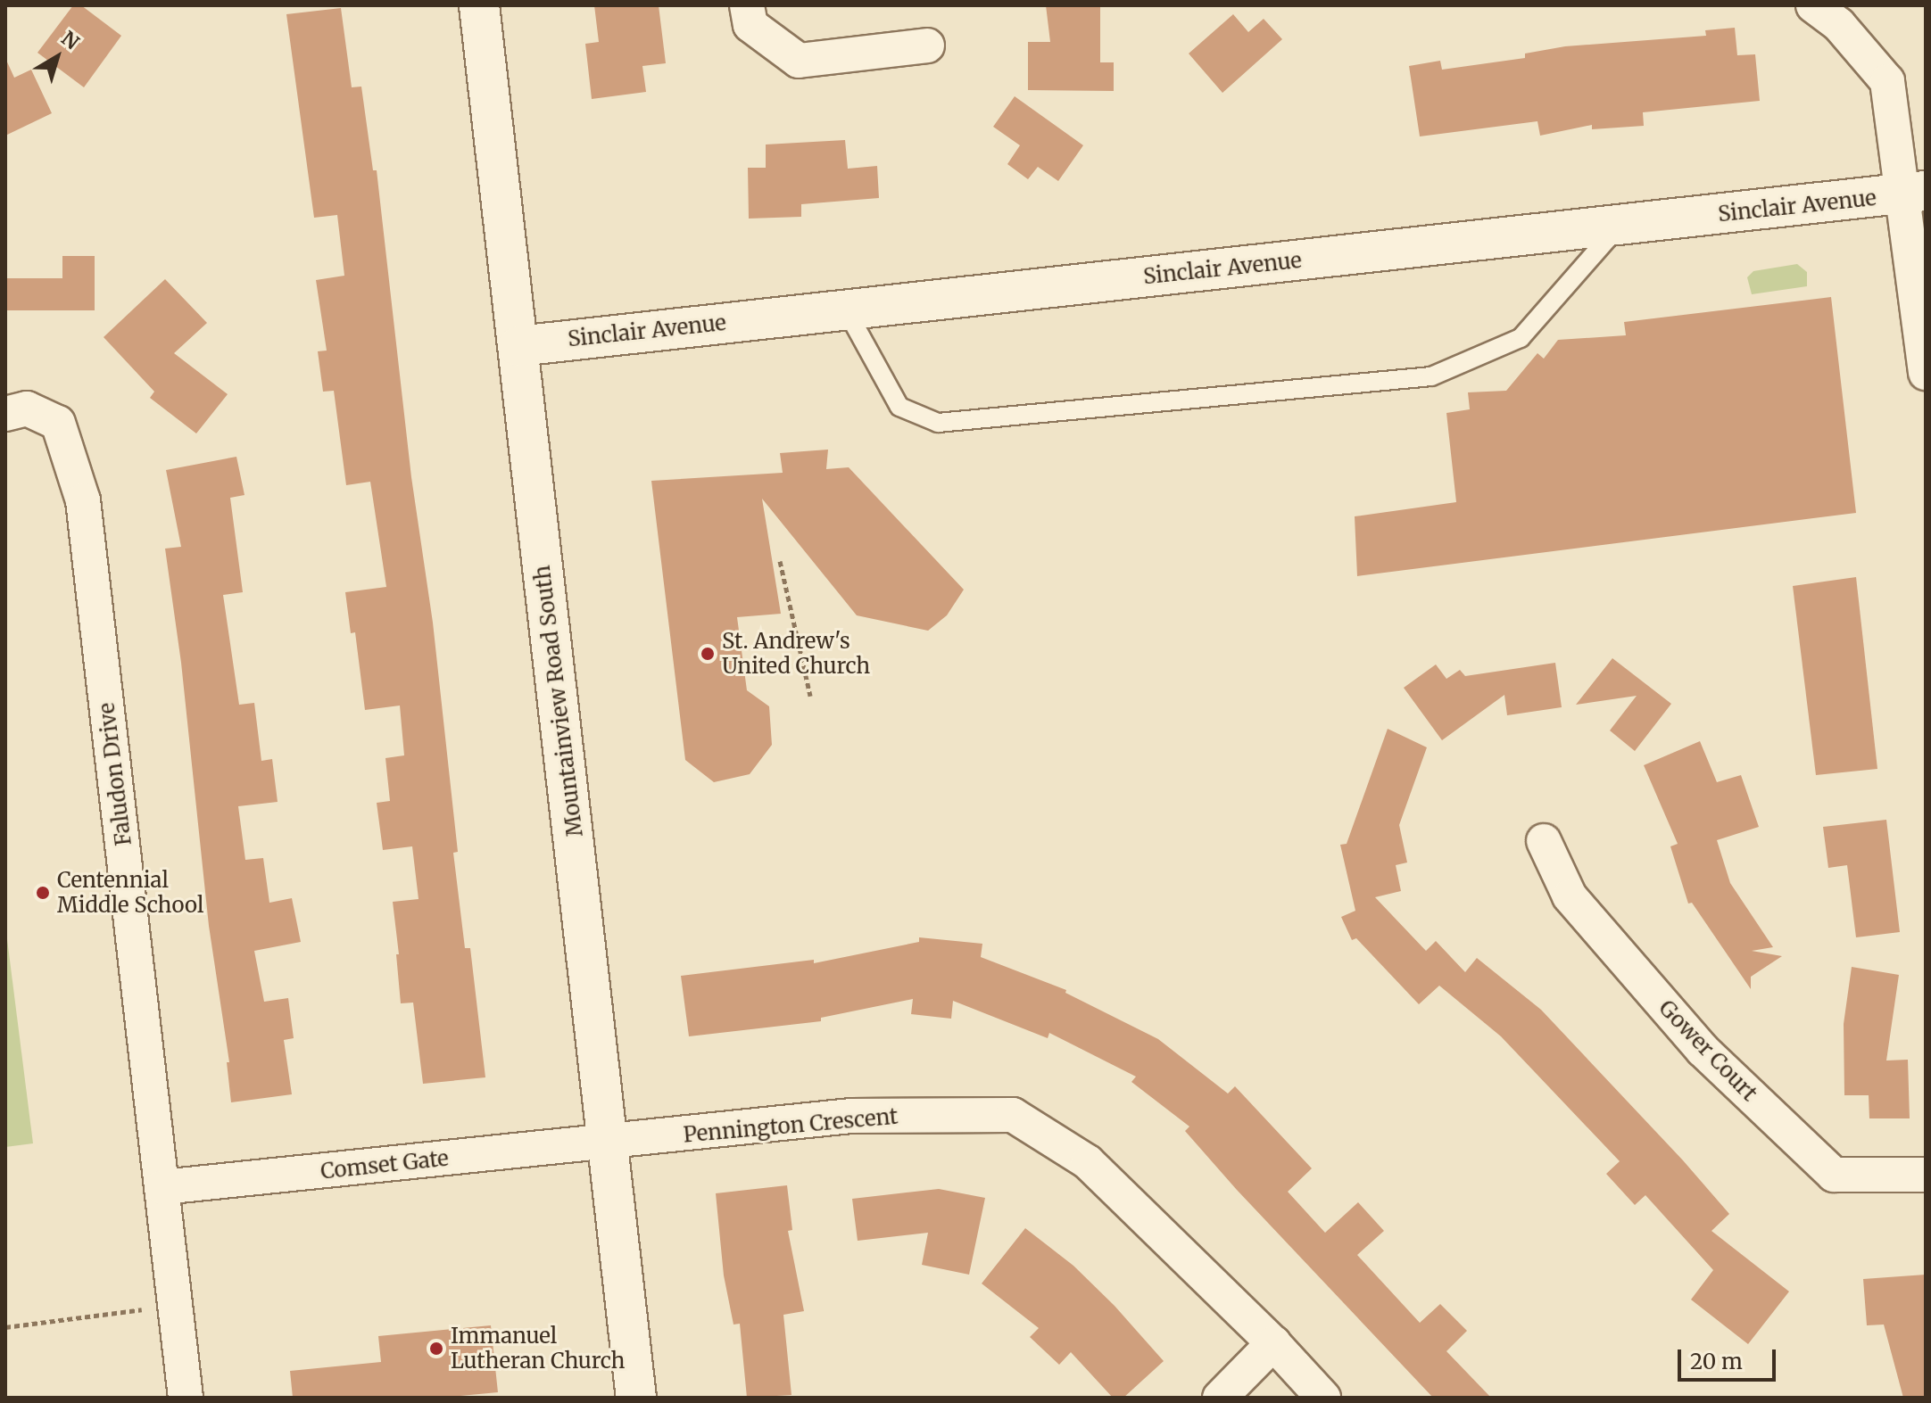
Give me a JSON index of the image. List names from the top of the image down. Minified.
{"streets":{"main road":["Sinclair Avenue","Mountainview Road South"],"street":["Faludon Drive","Gower Court","Pennington Crescent","Comset Gate"]},"crossings":[["Sinclair Avenue","Mountainview Road South"],["Mountainview Road South","Pennington Crescent"],["Mountainview Road South","Comset Gate"],["Faludon Drive","Comset Gate"],["Pennington Crescent","Comset Gate"]],"places":["St. Andrew's United Church","Centennial Middle School","Immanuel Lutheran Church"],"scale_bar":"20 m","north":"top right"}
